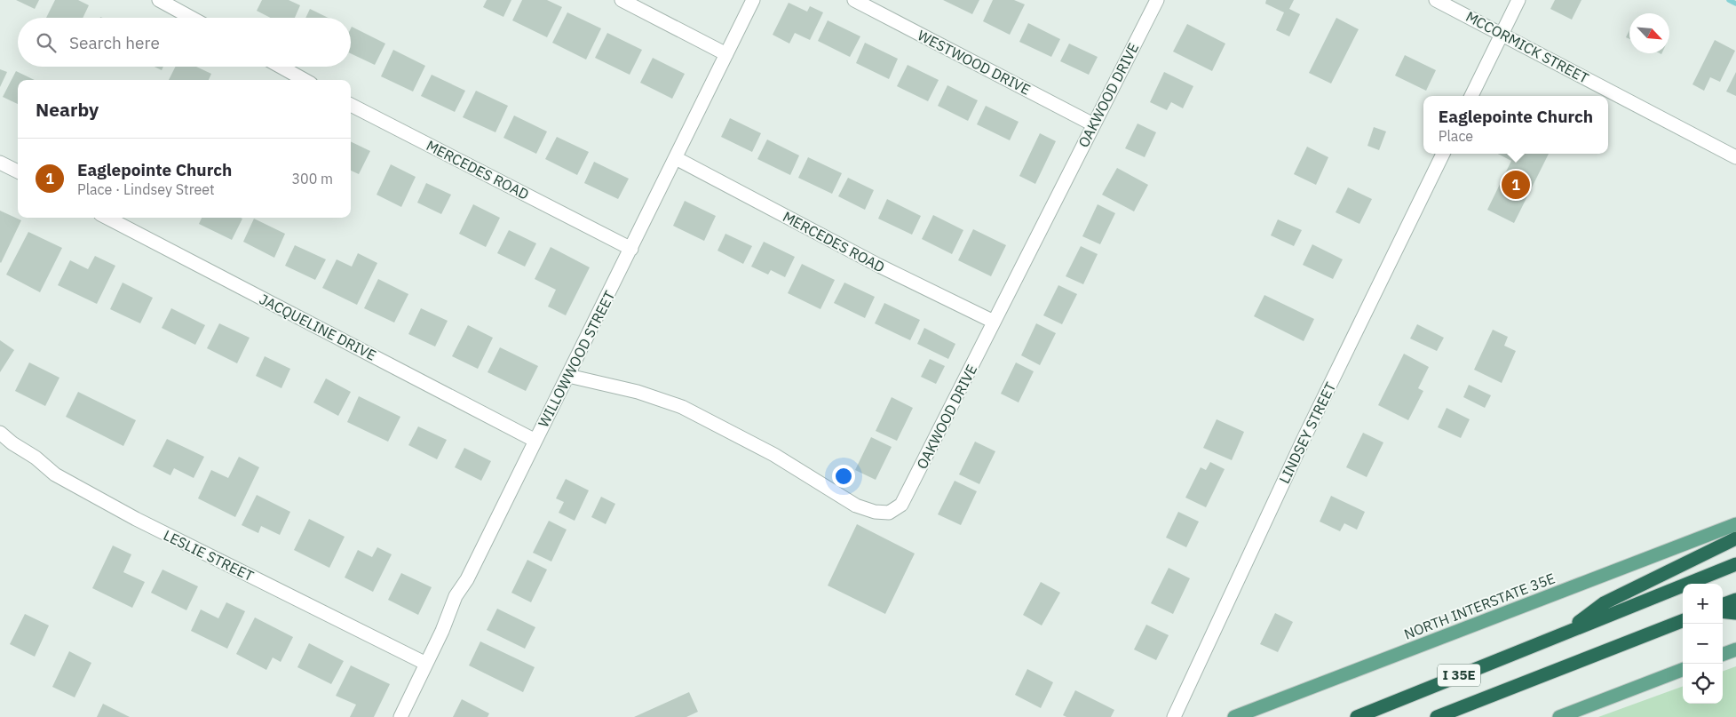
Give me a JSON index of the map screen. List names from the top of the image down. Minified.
{"streets":{"highway":["I 35E"],"main road":["NORTH INTERSTATE 35E"],"street":["MCCORMICK STREET","WESTWOOD DRIVE","OAKWOOD DRIVE","MERCEDES ROAD","JACQUELINE DRIVE","WILLOWWOOD STREET","LINDSEY STREET","LESLIE STREET"]},"crossings":[["WESTWOOD DRIVE","OAKWOOD DRIVE"],["OAKWOOD DRIVE","MERCEDES ROAD"],["OAKWOOD DRIVE","WILLOWWOOD STREET"],["MERCEDES ROAD","WILLOWWOOD STREET"],["JACQUELINE DRIVE","WILLOWWOOD STREET"],["WILLOWWOOD STREET","LESLIE STREET"]],"north":"bottom right","page":{"search":"Search here","heading":"Nearby","popup":["Eaglepointe Church","Place"],"list":[{"mark":"1","name":"Eaglepointe Church","note":"Place · Lindsey Street","value":"300 m"}],"pins":"1","map_buttons":["+","−"]}}
